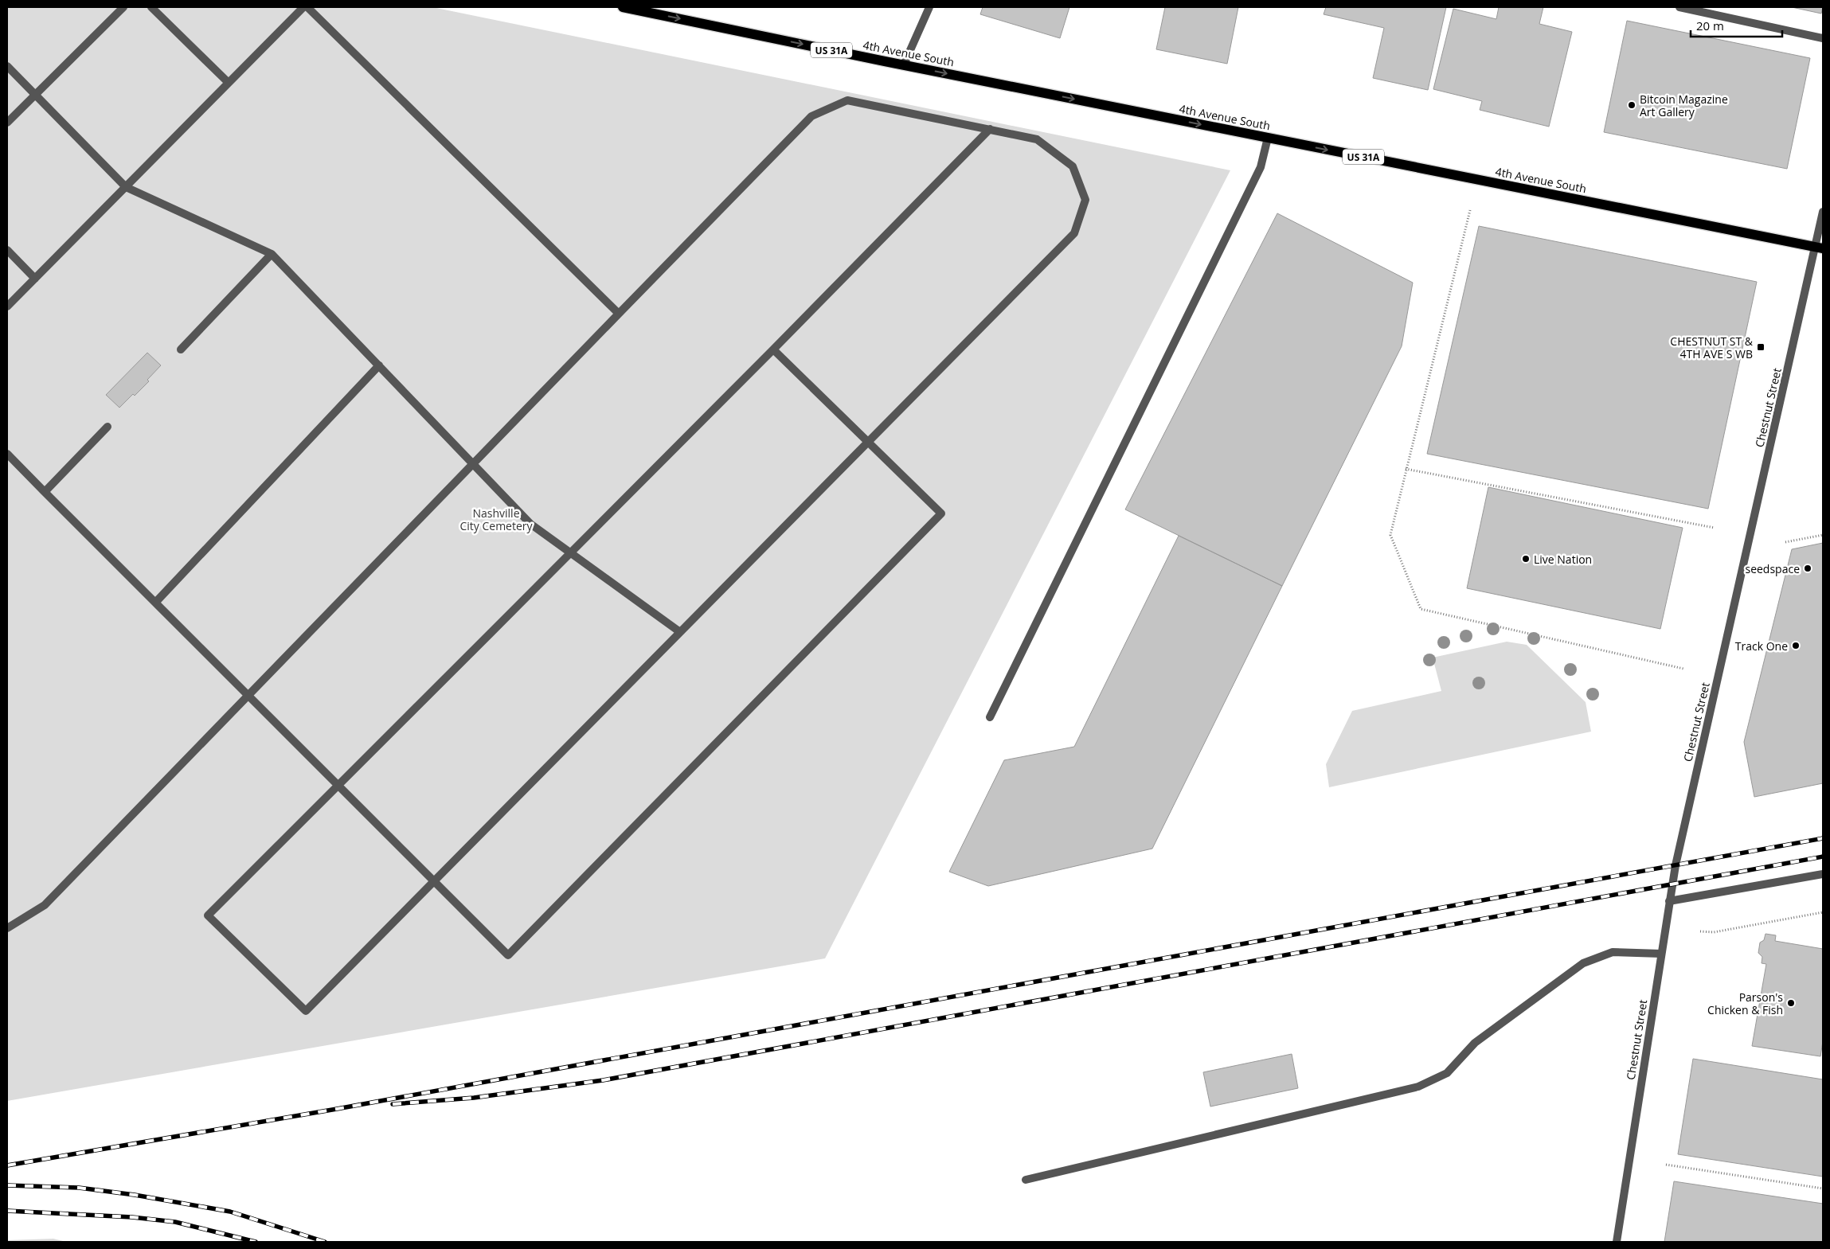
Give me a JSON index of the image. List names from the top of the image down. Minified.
{"streets":{"main road":["US 31A","4th Avenue South"],"street":["Chestnut Street"]},"crossings":[["4th Avenue South","Chestnut Street"]],"one_way":["4th Avenue South"],"parks":["Nashville City Cemetery"],"places":{"other":["Bitcoin Magazine Art Gallery","Live Nation","seedspace","Track One","Parson's Chicken & Fish"],"transit":["CHESTNUT ST & 4TH AVE S WB"]},"scale_bar":"20 m"}
